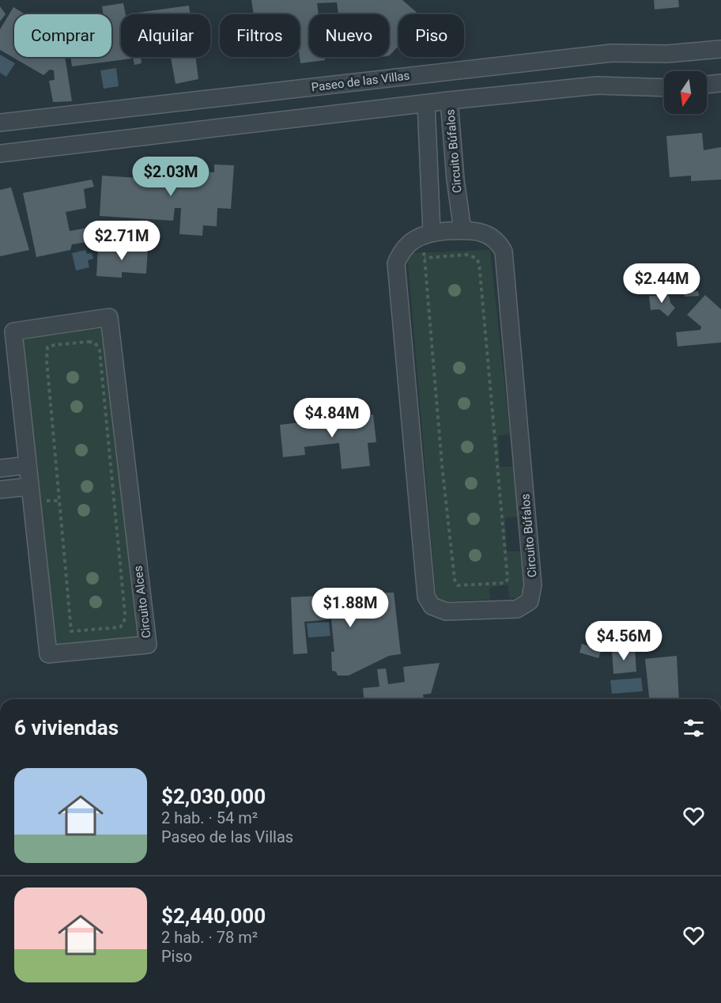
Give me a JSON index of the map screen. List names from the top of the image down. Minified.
{"streets":{"street":["Paseo de las Villas","Circuito Búfalos","Circuito Alces"]},"north":"bottom","page":{"chip":["Comprar","Alquilar","Filtros","Nuevo","Piso"],"price":["$2.03M","$2.71M","$2.44M","$4.84M","$1.88M","$4.56M"],"heading":"6 viviendas","list":[{"name":"$2,030,000","note":"2 hab. · 54 m² · Paseo de las Villas"},{"name":"$2,440,000","note":"2 hab. · 78 m² · Piso"}]}}
